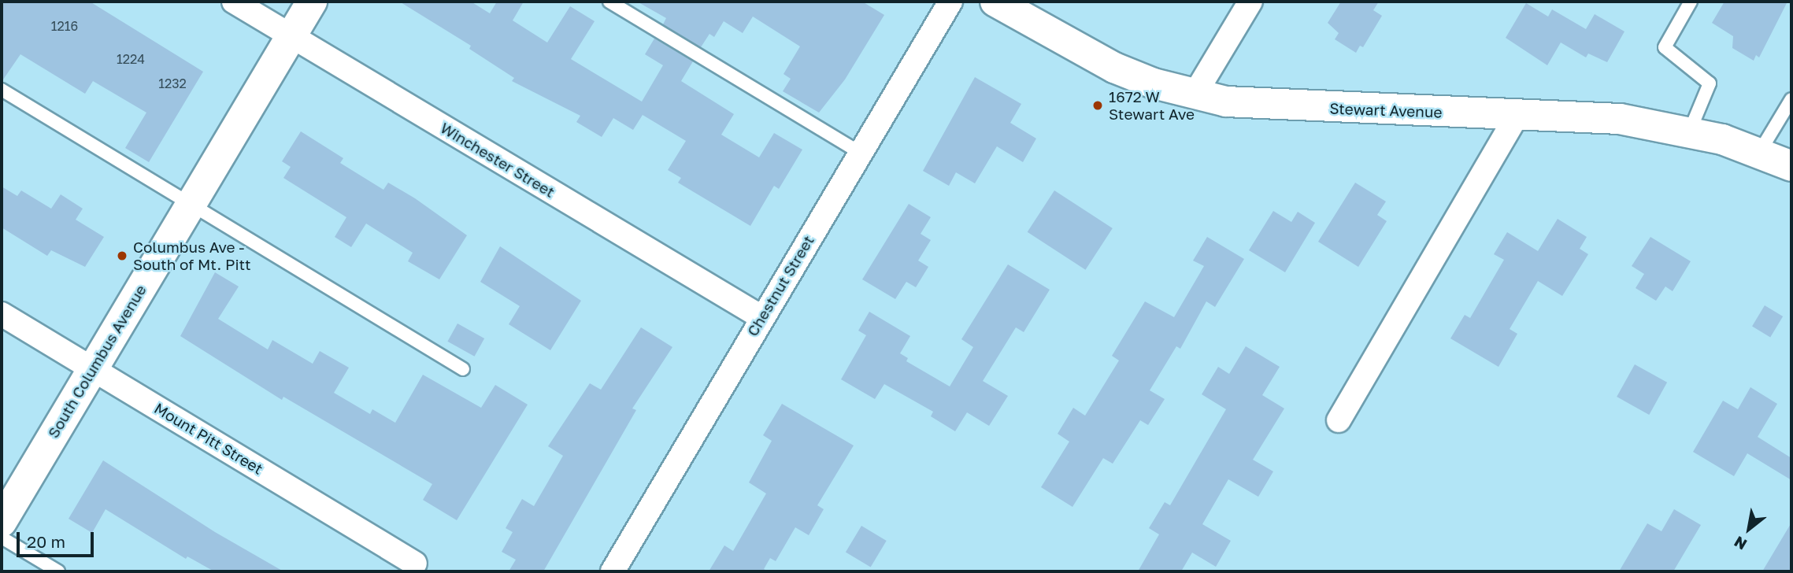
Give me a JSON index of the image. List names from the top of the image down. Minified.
{"streets":{"main road":["Stewart Avenue","South Columbus Avenue"],"street":["Winchester Street","Chestnut Street","Mount Pitt Street"]},"crossings":[["Winchester Street","Chestnut Street"],["Winchester Street","South Columbus Avenue"],["South Columbus Avenue","Mount Pitt Street"]],"places":["1672 W Stewart Ave","Columbus Ave - South of Mt. Pitt"],"house_numbers":["1216","1224","1232"],"scale_bar":"20 m","north":"bottom left"}
